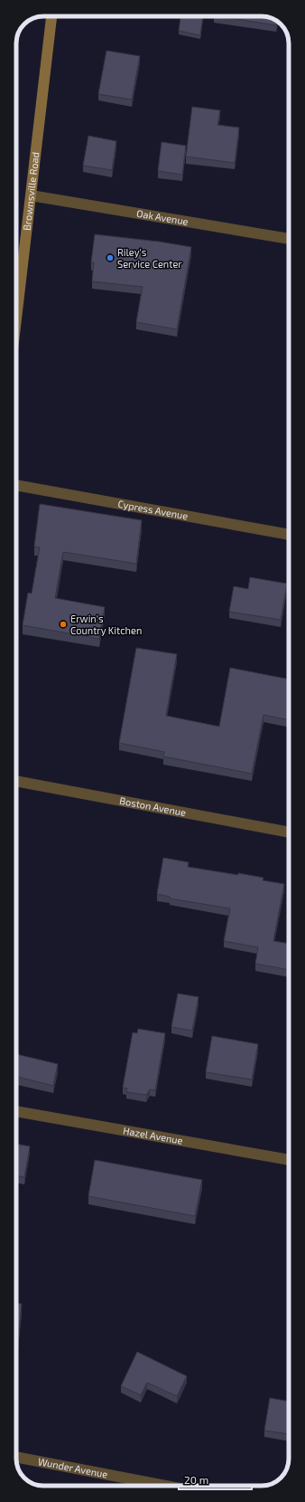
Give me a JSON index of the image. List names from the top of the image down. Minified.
{"streets":{"street":["Brownsville Road","Oak Avenue","Cypress Avenue","Boston Avenue","Hazel Avenue","Wunder Avenue"]},"crossings":[["Brownsville Road","Oak Avenue"]],"places":["Riley's Service Center","Erwin's Country Kitchen"],"scale_bar":"20 m"}
